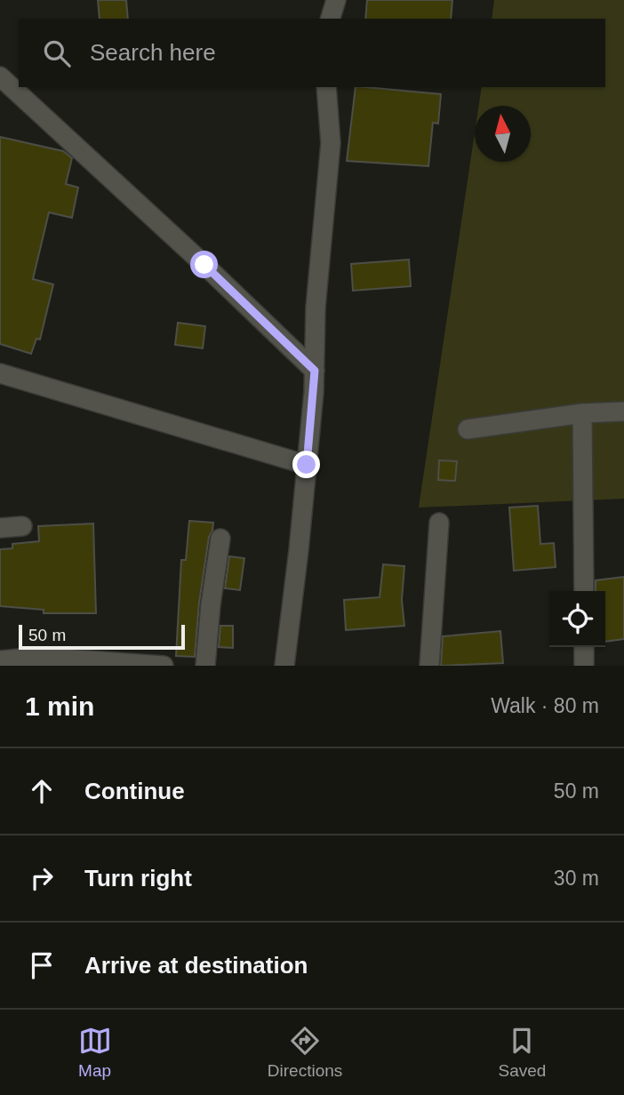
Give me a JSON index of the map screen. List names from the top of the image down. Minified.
{"scale_bar":"50 m","north":"top","page":{"search":"Search here","scale":"50 m","heading":["1 min","Walk · 80 m"],"list":[["Continue","50 m"],["Turn right","30 m"],"Arrive at destination"],"nav":["Map","Directions","Saved"]}}
